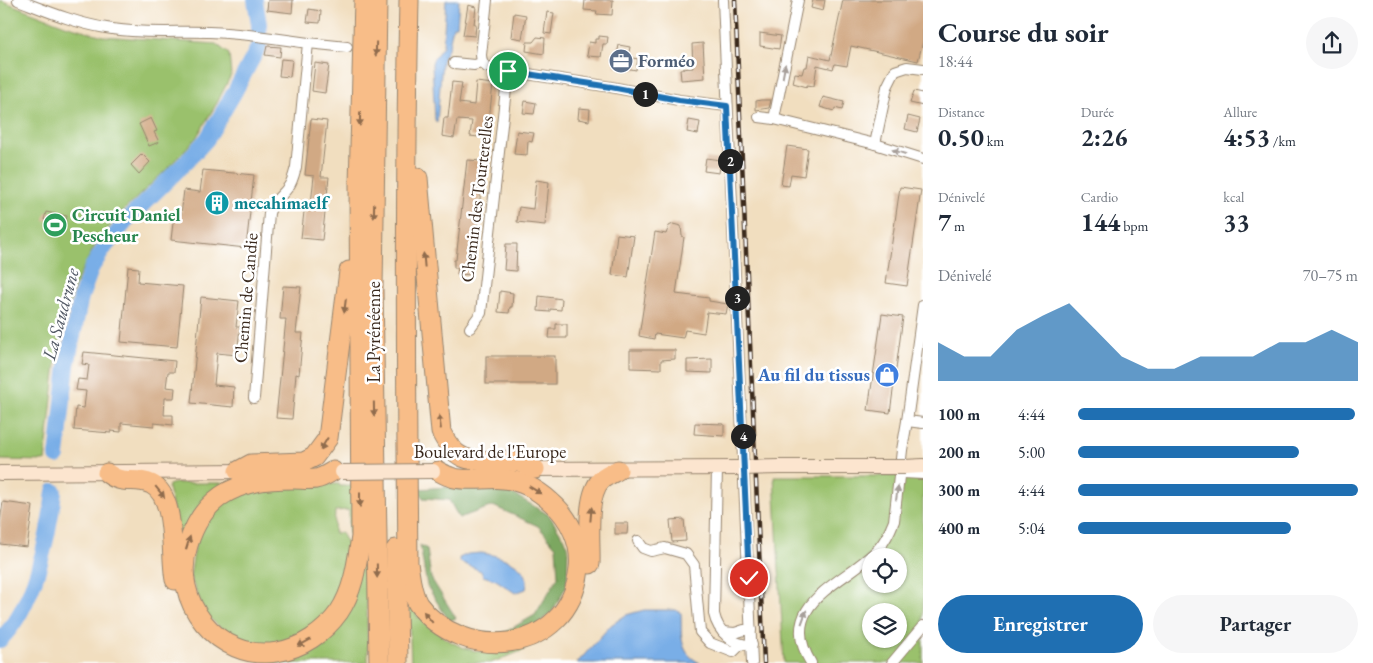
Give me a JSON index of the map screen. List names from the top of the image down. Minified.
{"streets":{"highway":["La Pyrénéenne"],"street":["Chemin des Tourterelles","Chemin de Candie","Boulevard de l'Europe"]},"water":["La Saudrune"],"places":{"office":["Forméo"],"building":["mecahimaelf"],"sports":["Circuit Daniel Pescheur"],"shop":["Au fil du tissus"]},"page":{"heading":["Course du soir","18:44"],"pins":["1","2","3","4"],"stats":[["Distance","0.50 km"],["Durée","2:26"],["Allure","4:53 /km"],["Dénivelé","7 m"],["Cardio","144 bpm"],["kcal","33"]],"chart":["Dénivelé","70–75 m"],"list":[{"name":"100 m","note":"4:44"},{"name":"200 m","note":"5:00"},{"name":"300 m","note":"4:44"},{"name":"400 m","note":"5:04"}],"buttons":["Enregistrer","Partager"]}}
